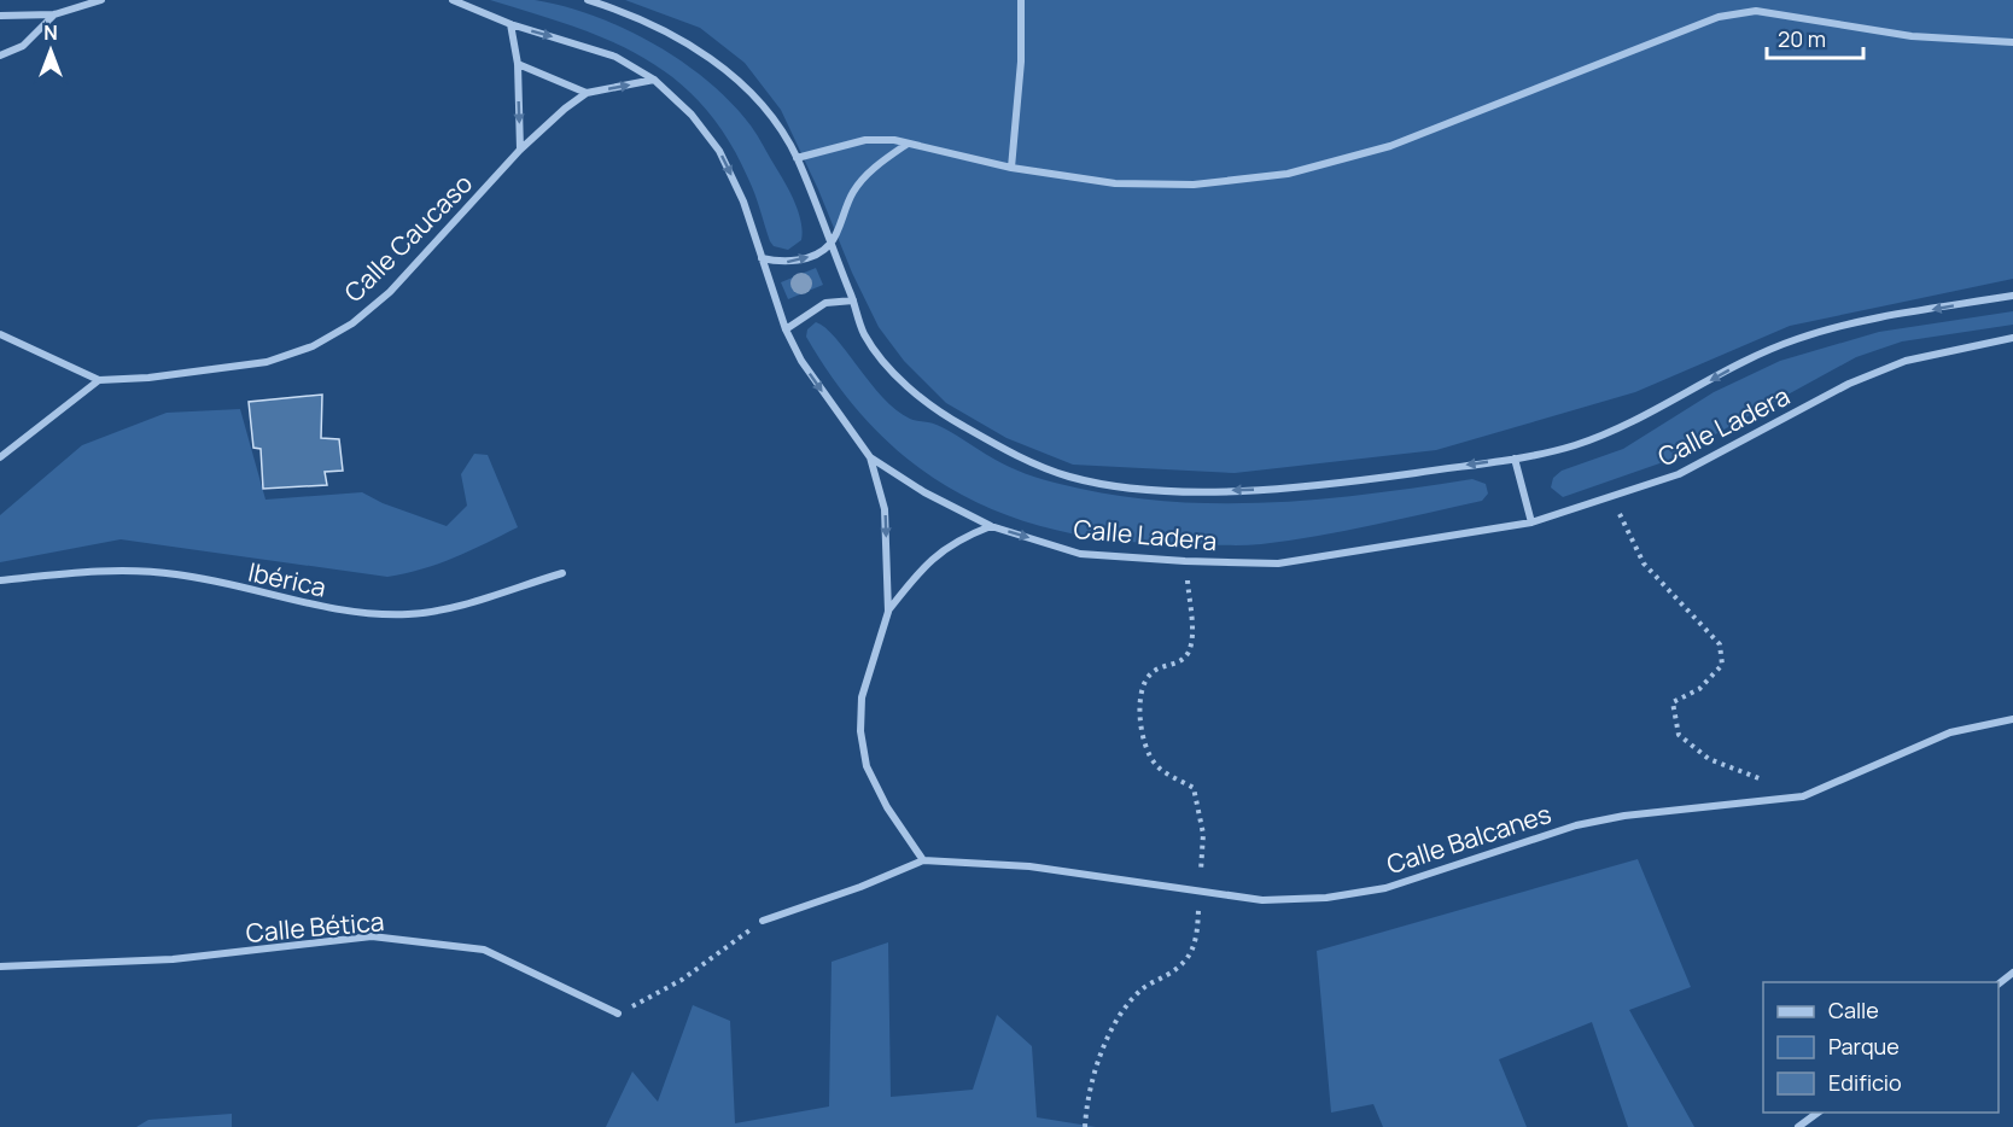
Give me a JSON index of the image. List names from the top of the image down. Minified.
{"streets":{"street":["Calle Caucaso","Calle Ladera","Ibérica","Calle Balcanes","Calle Bética"]},"crossings":[["Calle Caucaso","Calle Ladera"]],"legend":["Calle","Parque","Edificio"],"scale_bar":"20 m","north":"top"}
